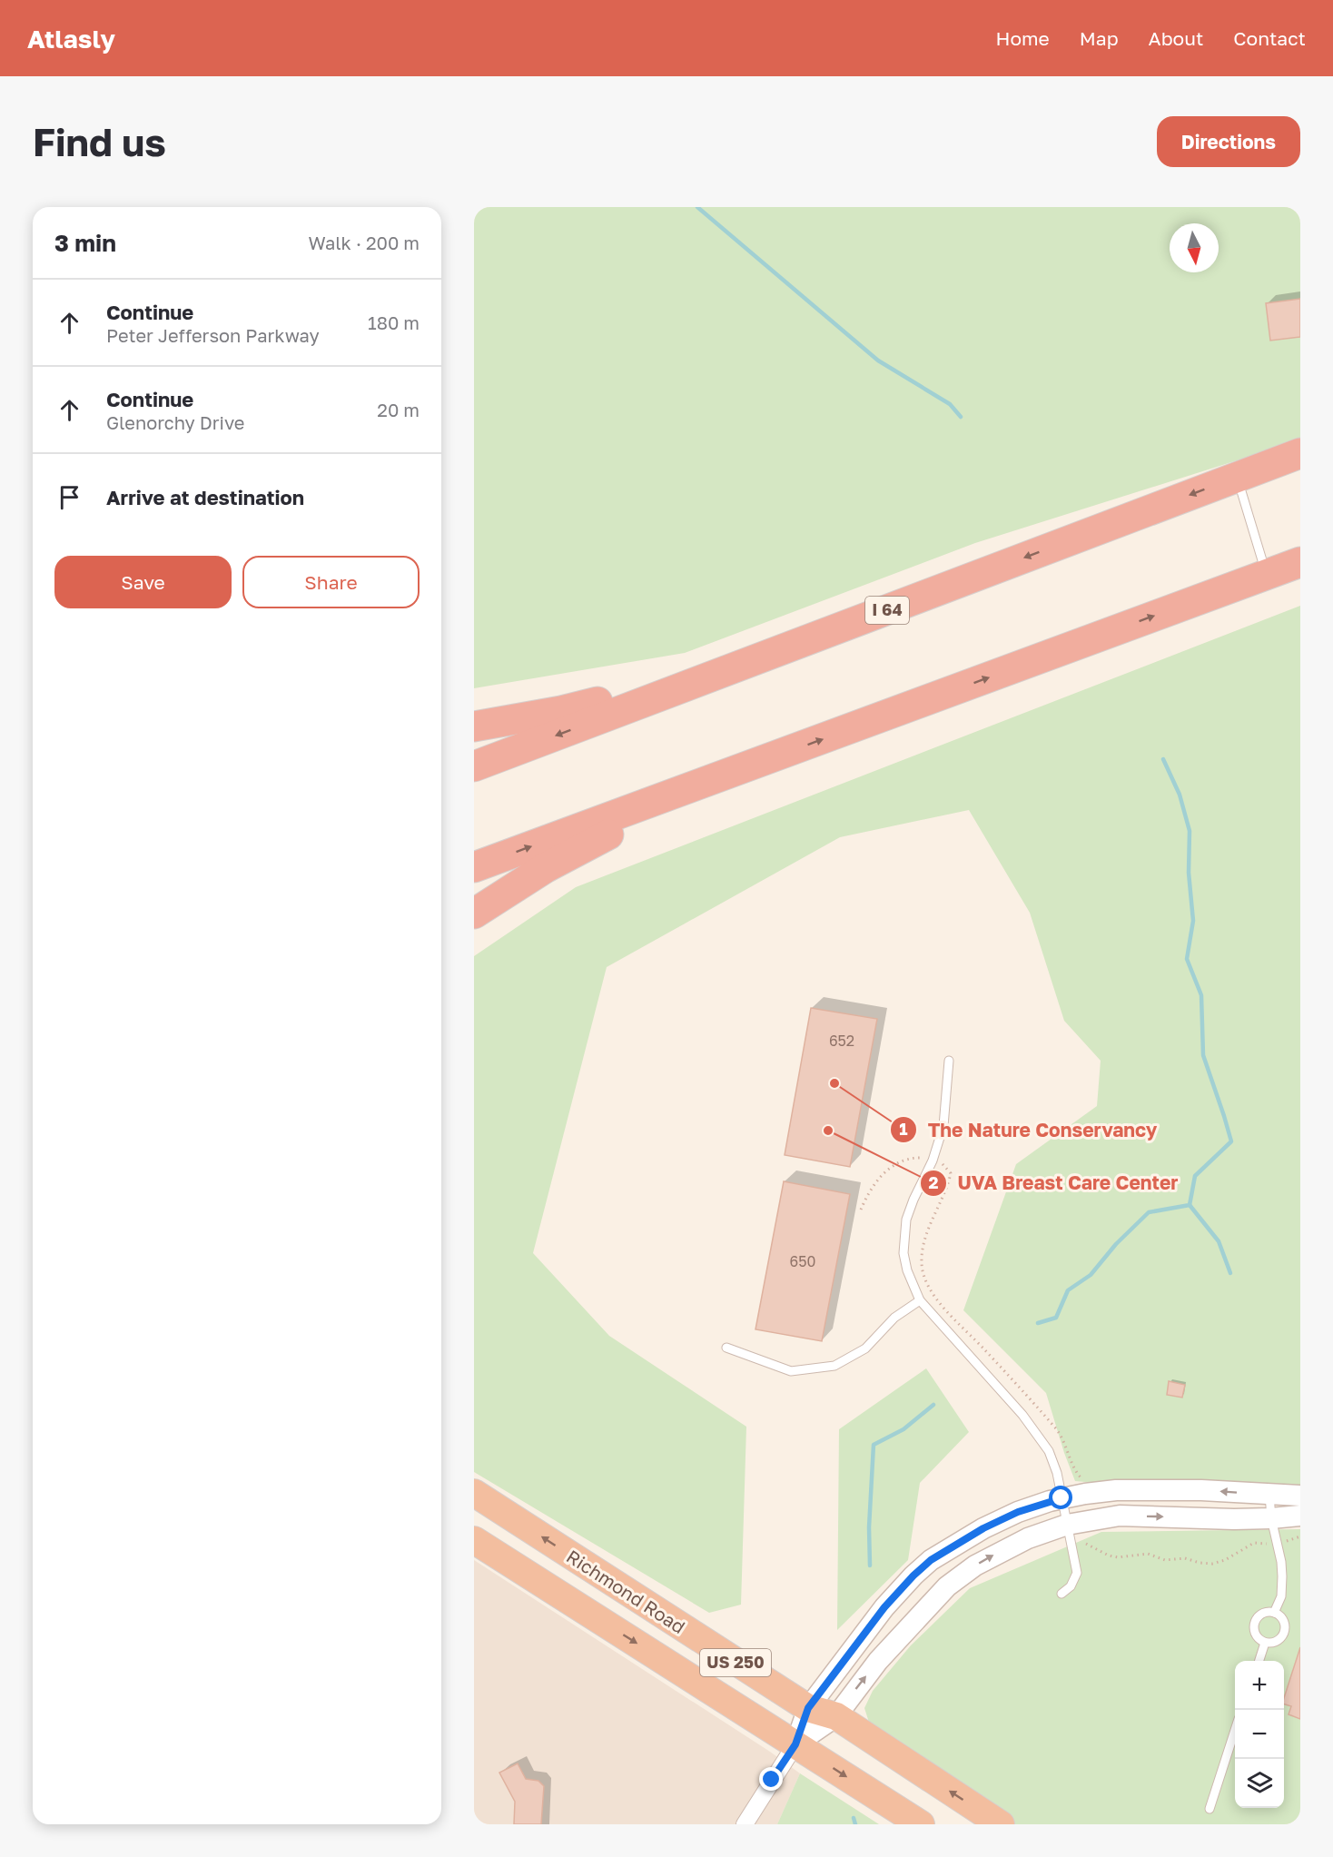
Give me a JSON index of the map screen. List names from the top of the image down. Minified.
{"streets":{"highway":["I 64","Richmond Road","US 250"]},"places":["The Nature Conservancy","UVA Breast Care Center"],"house_numbers":["652","650"],"north":"bottom","page":{"header":"Atlasly","nav":["Home","Map","About","Contact"],"buttons":["Directions",["Save","Share"]],"title":"Find us","heading":["3 min","Walk · 200 m"],"list":[["Continue","Peter Jefferson Parkway","180 m"],["Continue","Glenorchy Drive","20 m"],"Arrive at destination"],"map_buttons":["+","−"]}}
